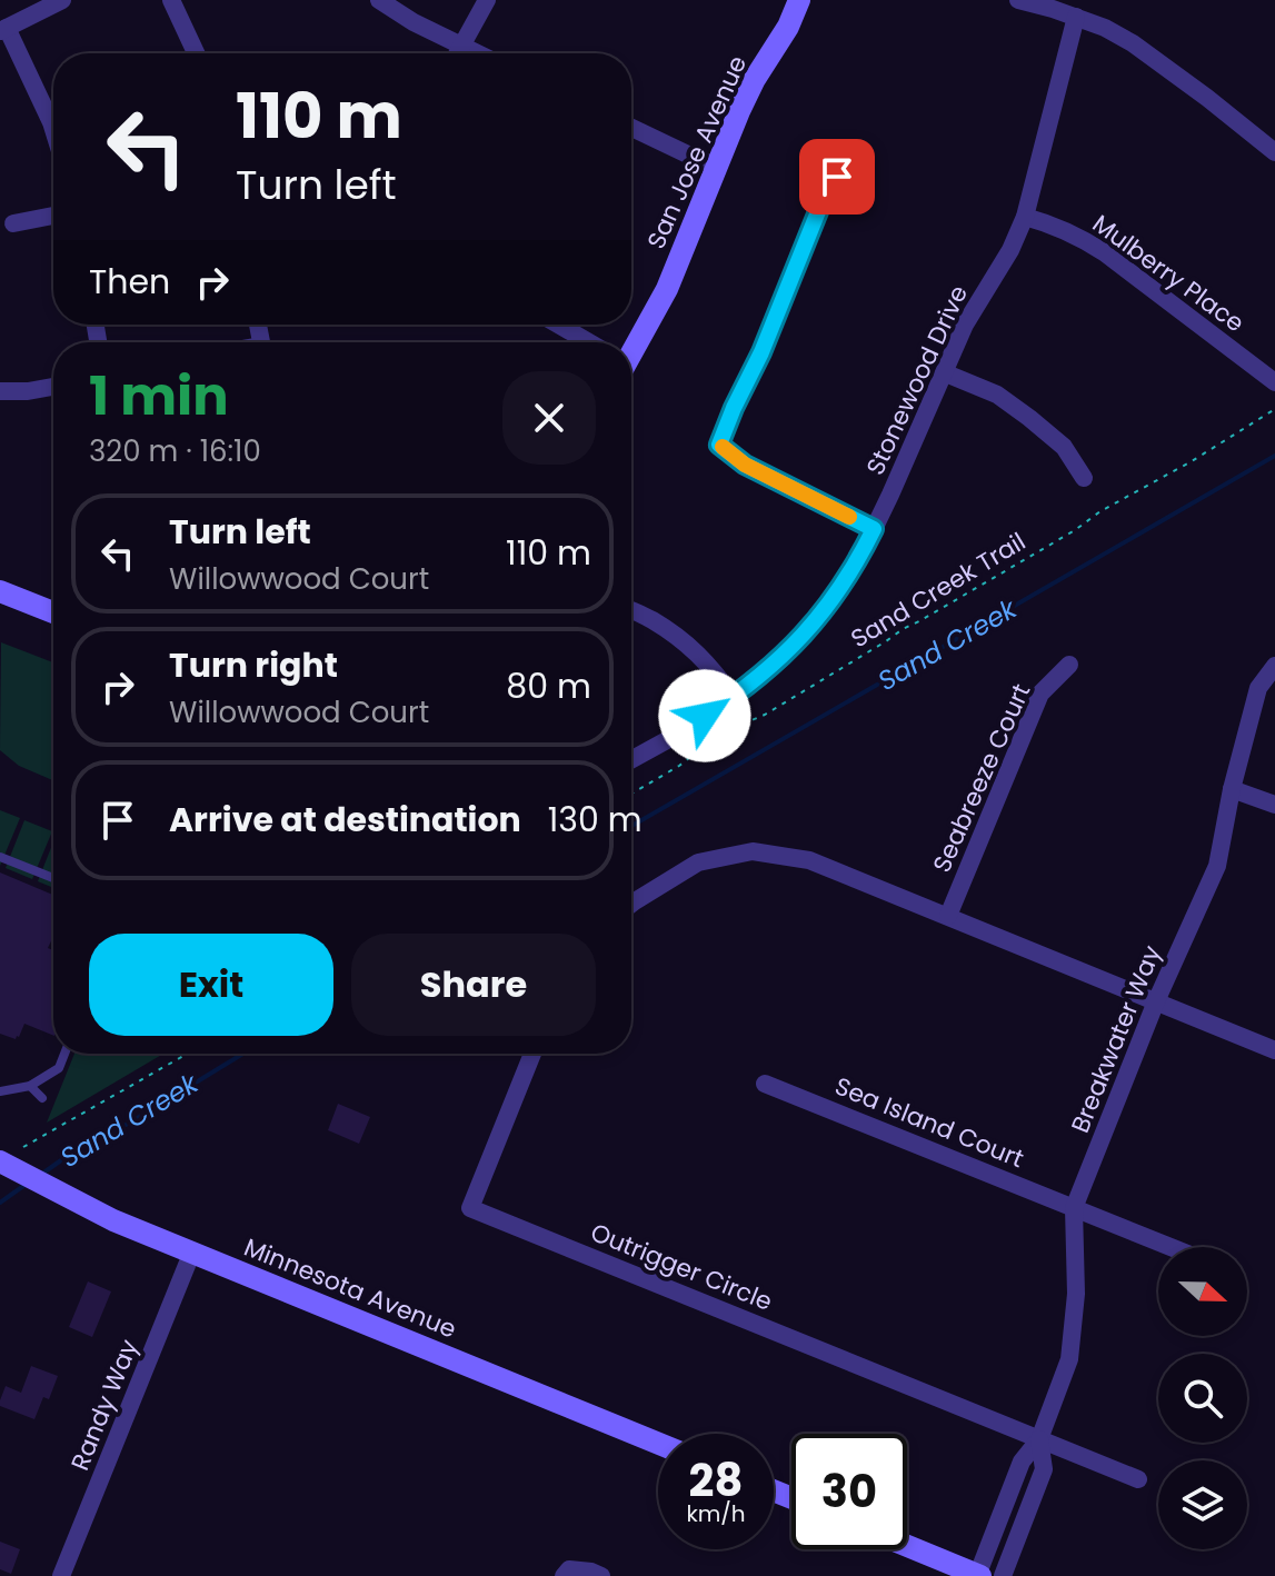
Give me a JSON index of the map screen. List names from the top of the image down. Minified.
{"streets":{"street":["San Jose Avenue","Mulberry Place","Stonewood Drive","Seabreeze Court","Breakwater Way","Sea Island Court","Outrigger Circle","Minnesota Avenue","Randy Way"],"path":["Sand Creek Trail"]},"crossings":[["Mulberry Place","Stonewood Drive"],["Breakwater Way","Sea Island Court"],["Breakwater Way","Outrigger Circle"],["Minnesota Avenue","Randy Way"]],"water":["Sand Creek"],"north":"right","page":{"turn":["110 m","Turn left"],"then":"Then","heading":["1 min","320 m · 16:10"],"list":[{"name":"Turn left","note":"Willowwood Court","value":"110 m"},{"name":"Turn right","note":"Willowwood Court","value":"80 m"},{"name":"Arrive at destination","value":"130 m"}],"buttons":["Exit","Share"],"speed":"28 km/h","limit":"30"}}
